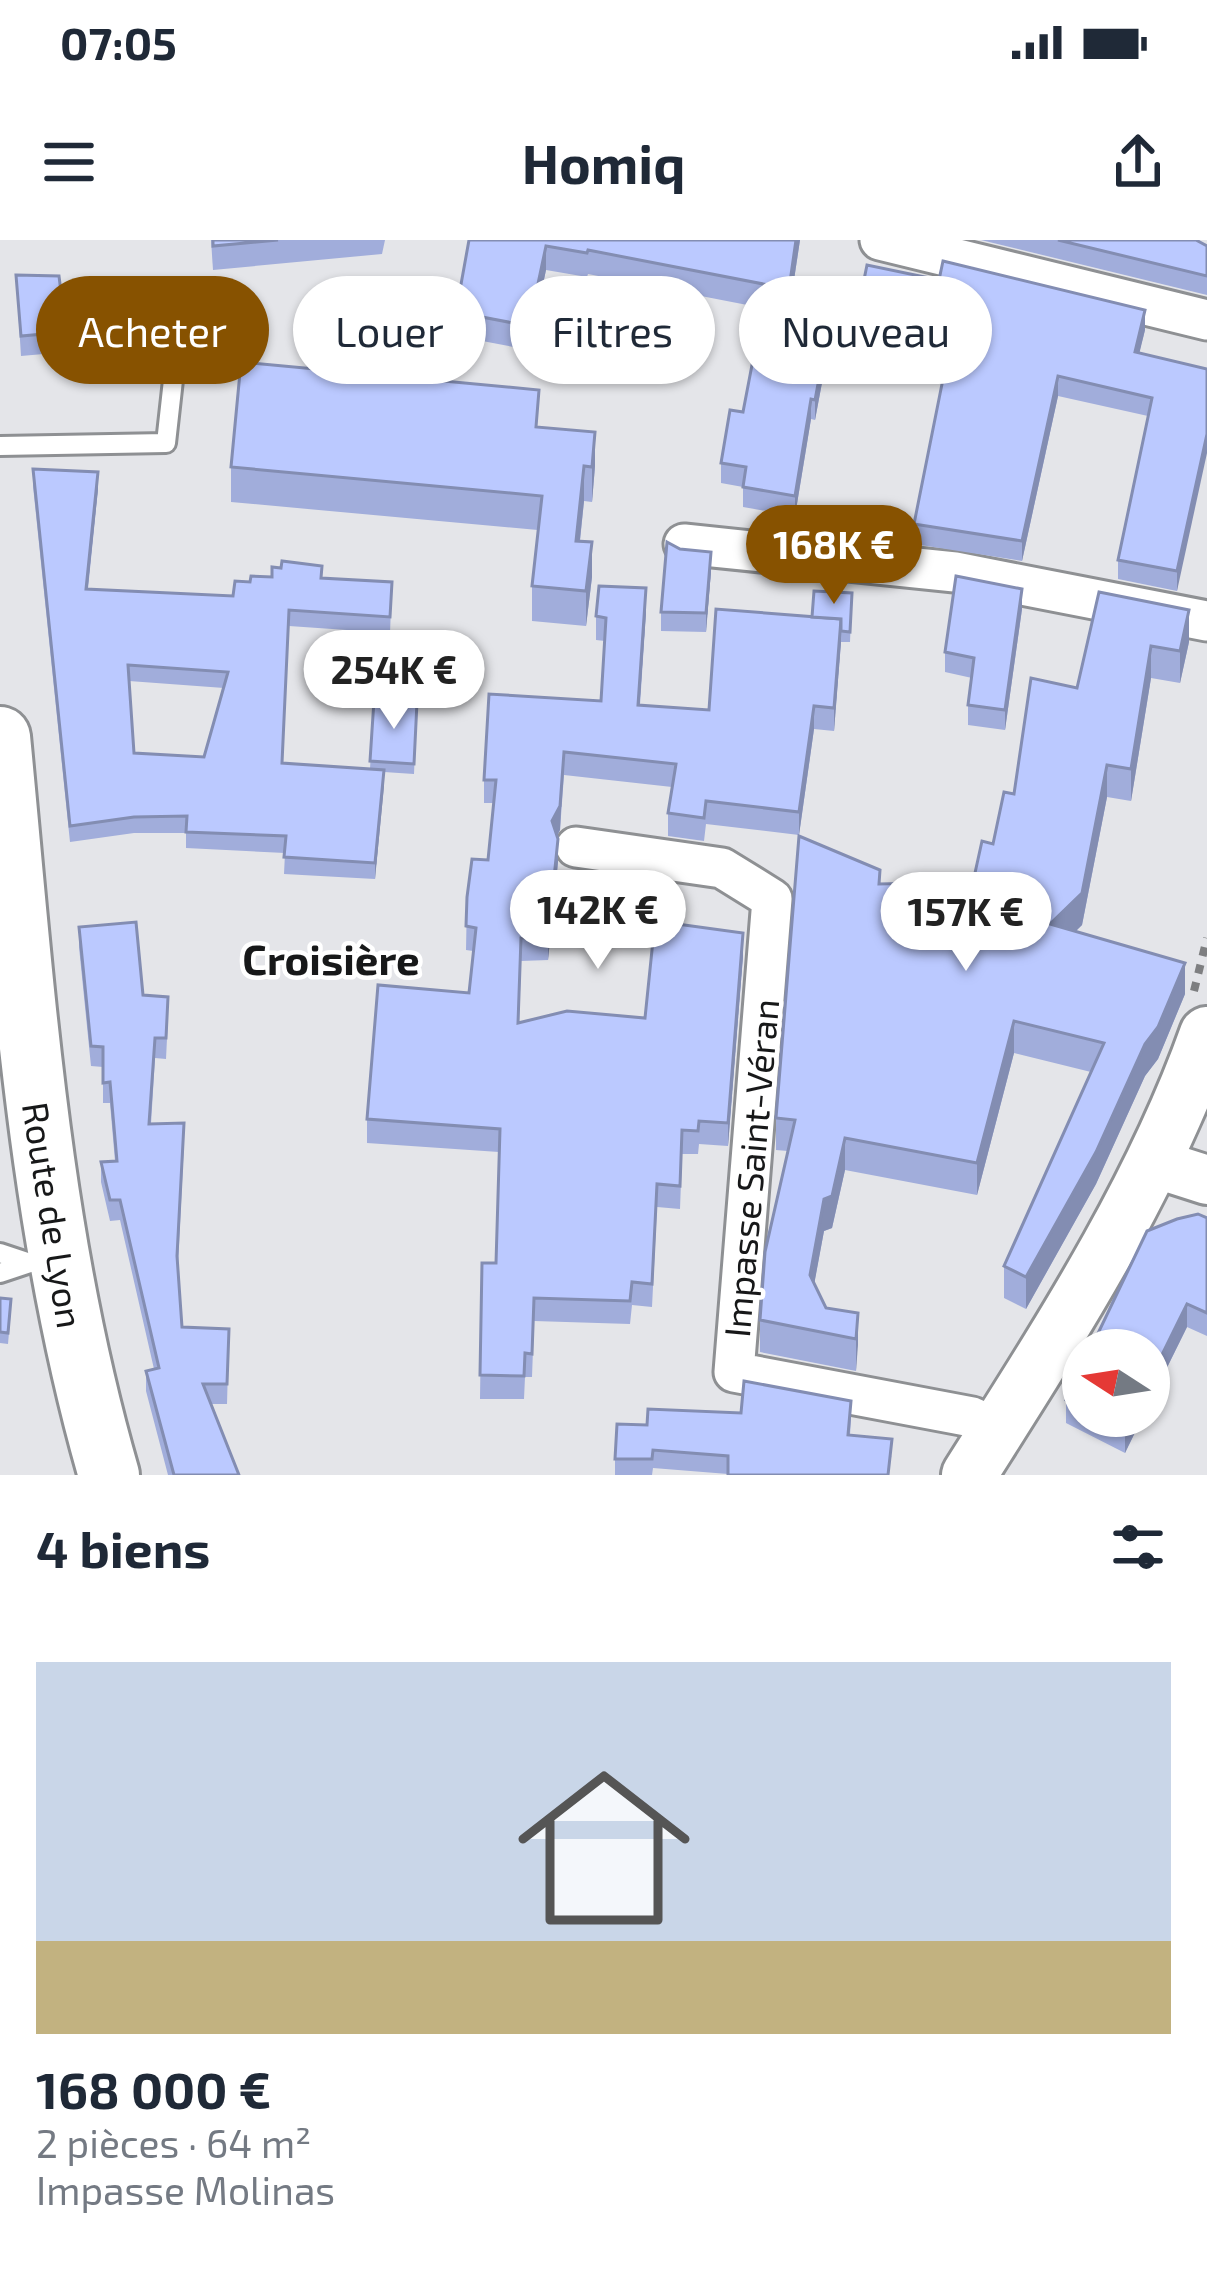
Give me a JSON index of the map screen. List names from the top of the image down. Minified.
{"streets":{"main road":["Route de Lyon"],"street":["Impasse Saint-Véran"]},"districts":["Croisière"],"north":"left","page":{"status":"07:05","header":"Homiq","chip":["Acheter","Louer","Filtres","Nouveau"],"price":["168K €","254K €","142K €","157K €"],"heading":"4 biens","list":[{"name":"168 000 €","note":"2 pièces · 64 m² · Impasse Molinas"}]}}
